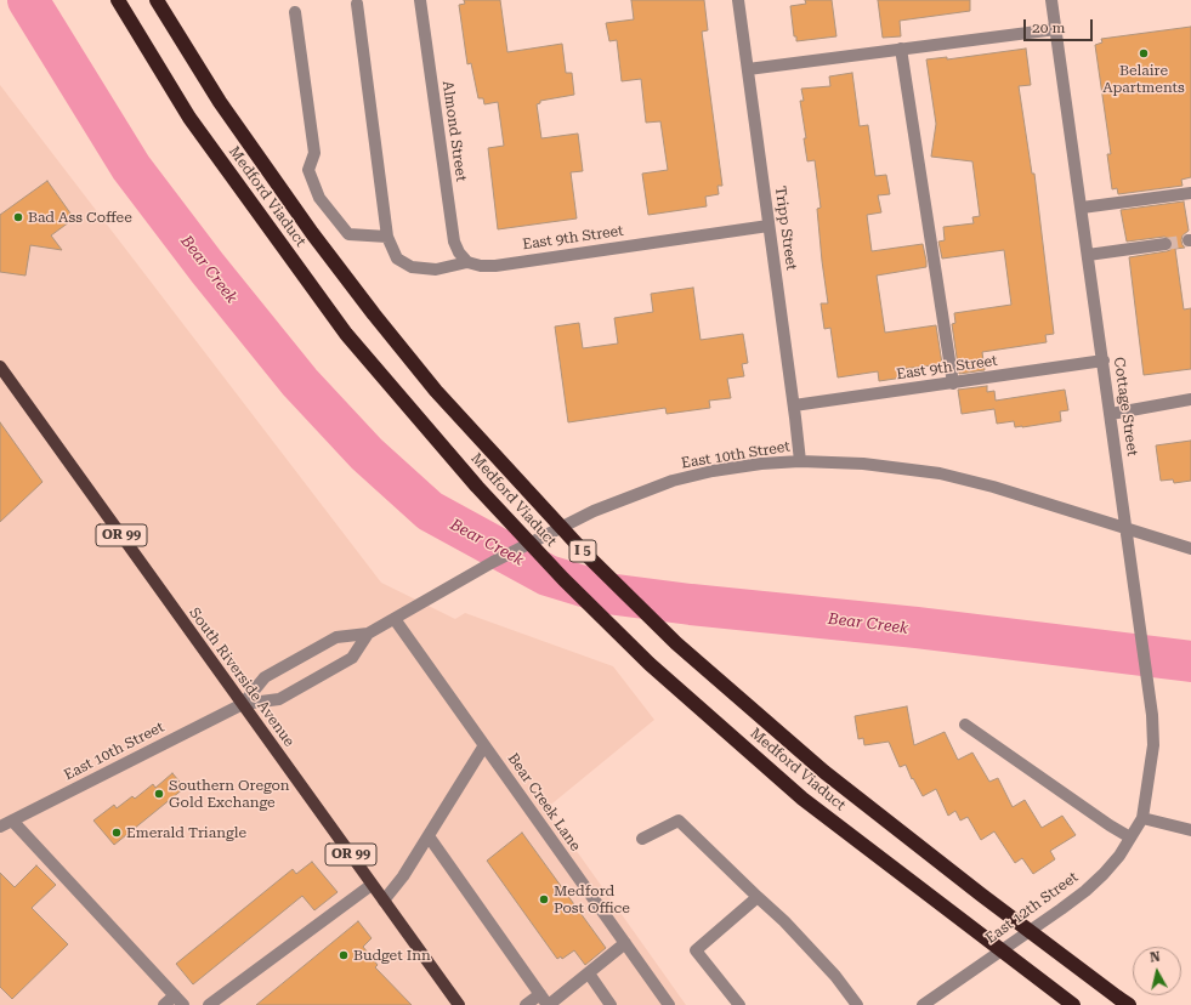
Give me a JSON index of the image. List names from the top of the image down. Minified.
{"streets":{"highway":["Medford Viaduct","I 5"],"main road":["OR 99","South Riverside Avenue"],"street":["Almond Street","Tripp Street","East 9th Street","Cottage Street","East 10th Street","Bear Creek Lane","East 12th Street"]},"crossings":[["Almond Street","East 9th Street"],["Tripp Street","East 9th Street"],["Tripp Street","East 10th Street"],["East 9th Street","Cottage Street"],["Cottage Street","East 10th Street"],["Cottage Street","East 12th Street"],["East 10th Street","South Riverside Avenue"],["East 10th Street","Bear Creek Lane"]],"water":["Bear Creek"],"places":["Belaire Apartments","Bad Ass Coffee","Southern Oregon Gold Exchange","Emerald Triangle","Medford Post Office","Budget Inn"],"scale_bar":"20 m","north":"top"}
